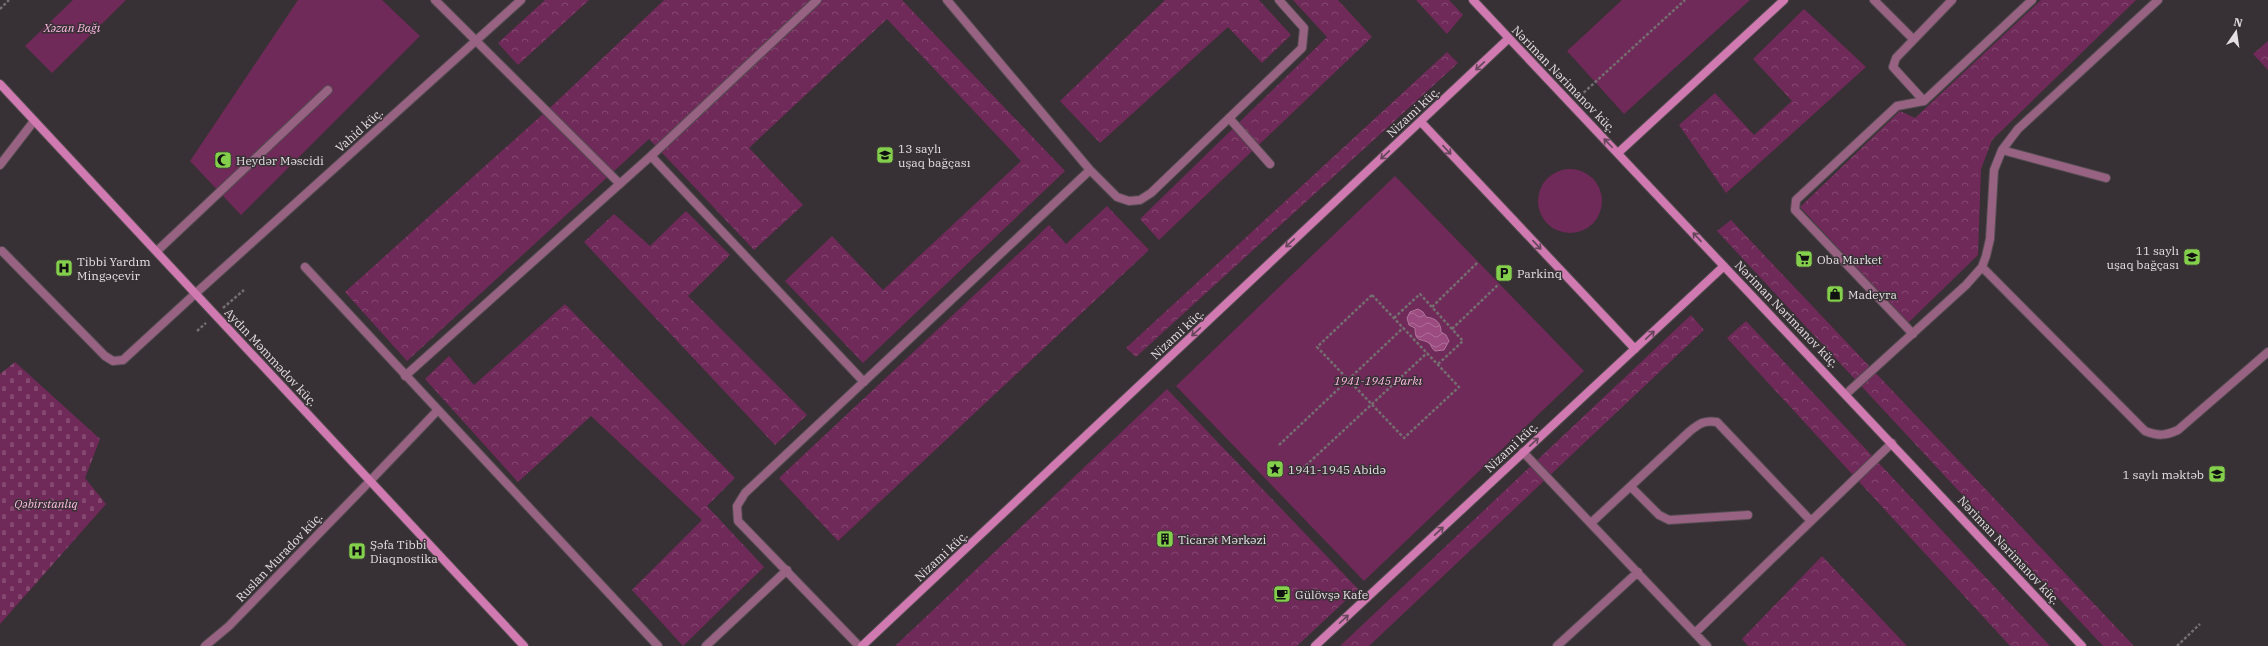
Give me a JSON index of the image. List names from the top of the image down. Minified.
{"streets":{"street":["Nəriman Nərimanov küç.","Nizami küç.","Vahid küç.","Aydın Məmmədov küç.","Ruslan Muradov küç."]},"crossings":[["Nəriman Nərimanov küç.","Nizami küç."],["Vahid küç.","Aydın Məmmədov küç."],["Aydın Məmmədov küç.","Ruslan Muradov küç."]],"parks":["Xəzan Bağı","1941-1945 Parkı","Qəbirstanlıq"],"places":{"school or university":["13 saylı uşaq bağçası","11 saylı uşaq bağçası","1 saylı məktəb"],"mosque":["Heydər Məscidi"],"supermarket":["Oba Market"],"hospital":["Tibbi Yardım Mingəçevir","Şəfa Tibbi Diaqnostika"],"parking":["Parkinq"],"shop":["Madeyra"],"place":["1941-1945 Abidə"],"building":["Ticarət Mərkəzi"],"cafe":["Gülövşə Kafe"]},"north":"top"}
